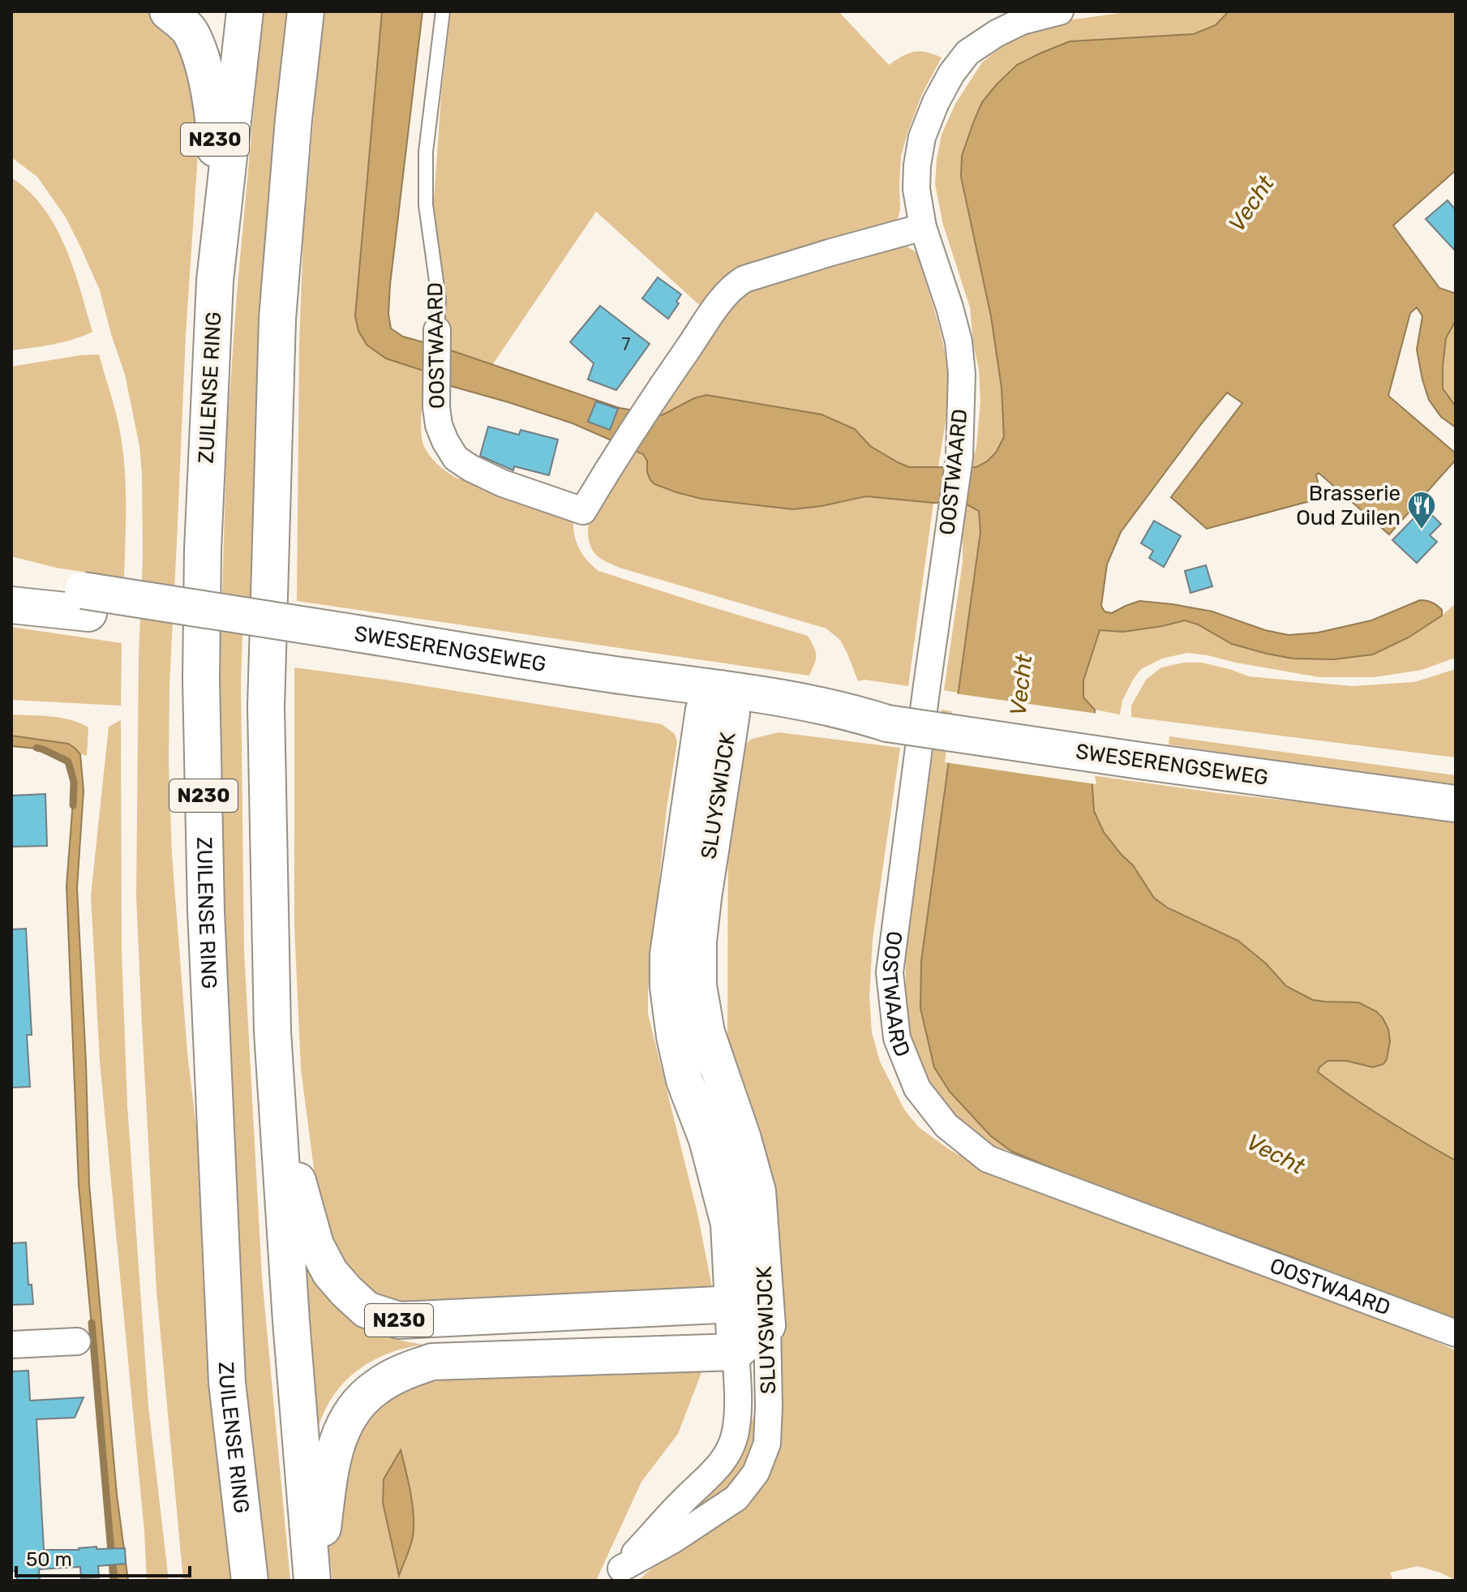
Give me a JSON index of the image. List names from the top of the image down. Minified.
{"streets":{"main road":["N230","ZUILENSE RING","SWESERENGSEWEG","SLUYSWIJCK"],"street":["OOSTWAARD"]},"crossings":[["N230","ZUILENSE RING"],["N230","SLUYSWIJCK"],["SWESERENGSEWEG","SLUYSWIJCK"]],"water":["Vecht"],"places":{"restaurant":["Brasserie Oud Zuilen"]},"house_numbers":["7"],"scale_bar":"50 m"}
